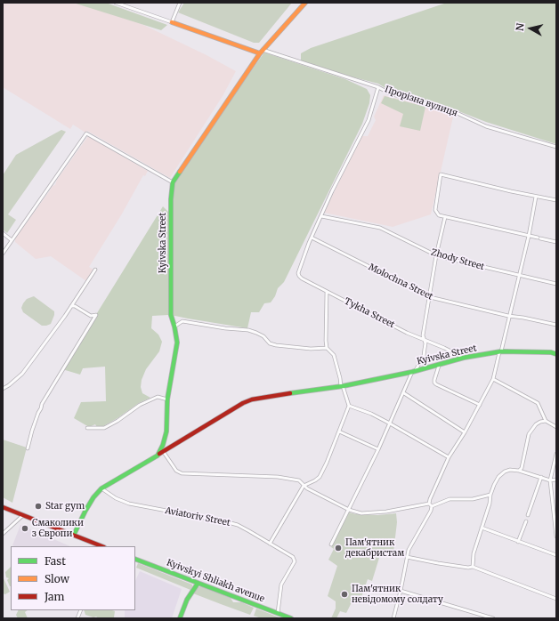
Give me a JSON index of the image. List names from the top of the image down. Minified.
{"streets":{"street":["Прорізна вулиця","Kyivska Street","Zhody Street","Molochna Street","Tykha Street","Aviatoriv Street","Kyivskyi Shliakh avenue"]},"crossings":[["Прорізна вулиця","Zhody Street"],["Прорізна вулиця","Molochna Street"],["Прорізна вулиця","Tykha Street"],["Kyivska Street","Tykha Street"],["Kyivska Street","Aviatoriv Street"],["Molochna Street","Tykha Street"],["Aviatoriv Street","Kyivskyi Shliakh avenue"]],"places":["Star gym","Смаколики з Європи","Пам'ятник декабристам","Пам'ятник невідомому солдату"],"legend":["Fast","Slow","Jam"],"north":"left"}
